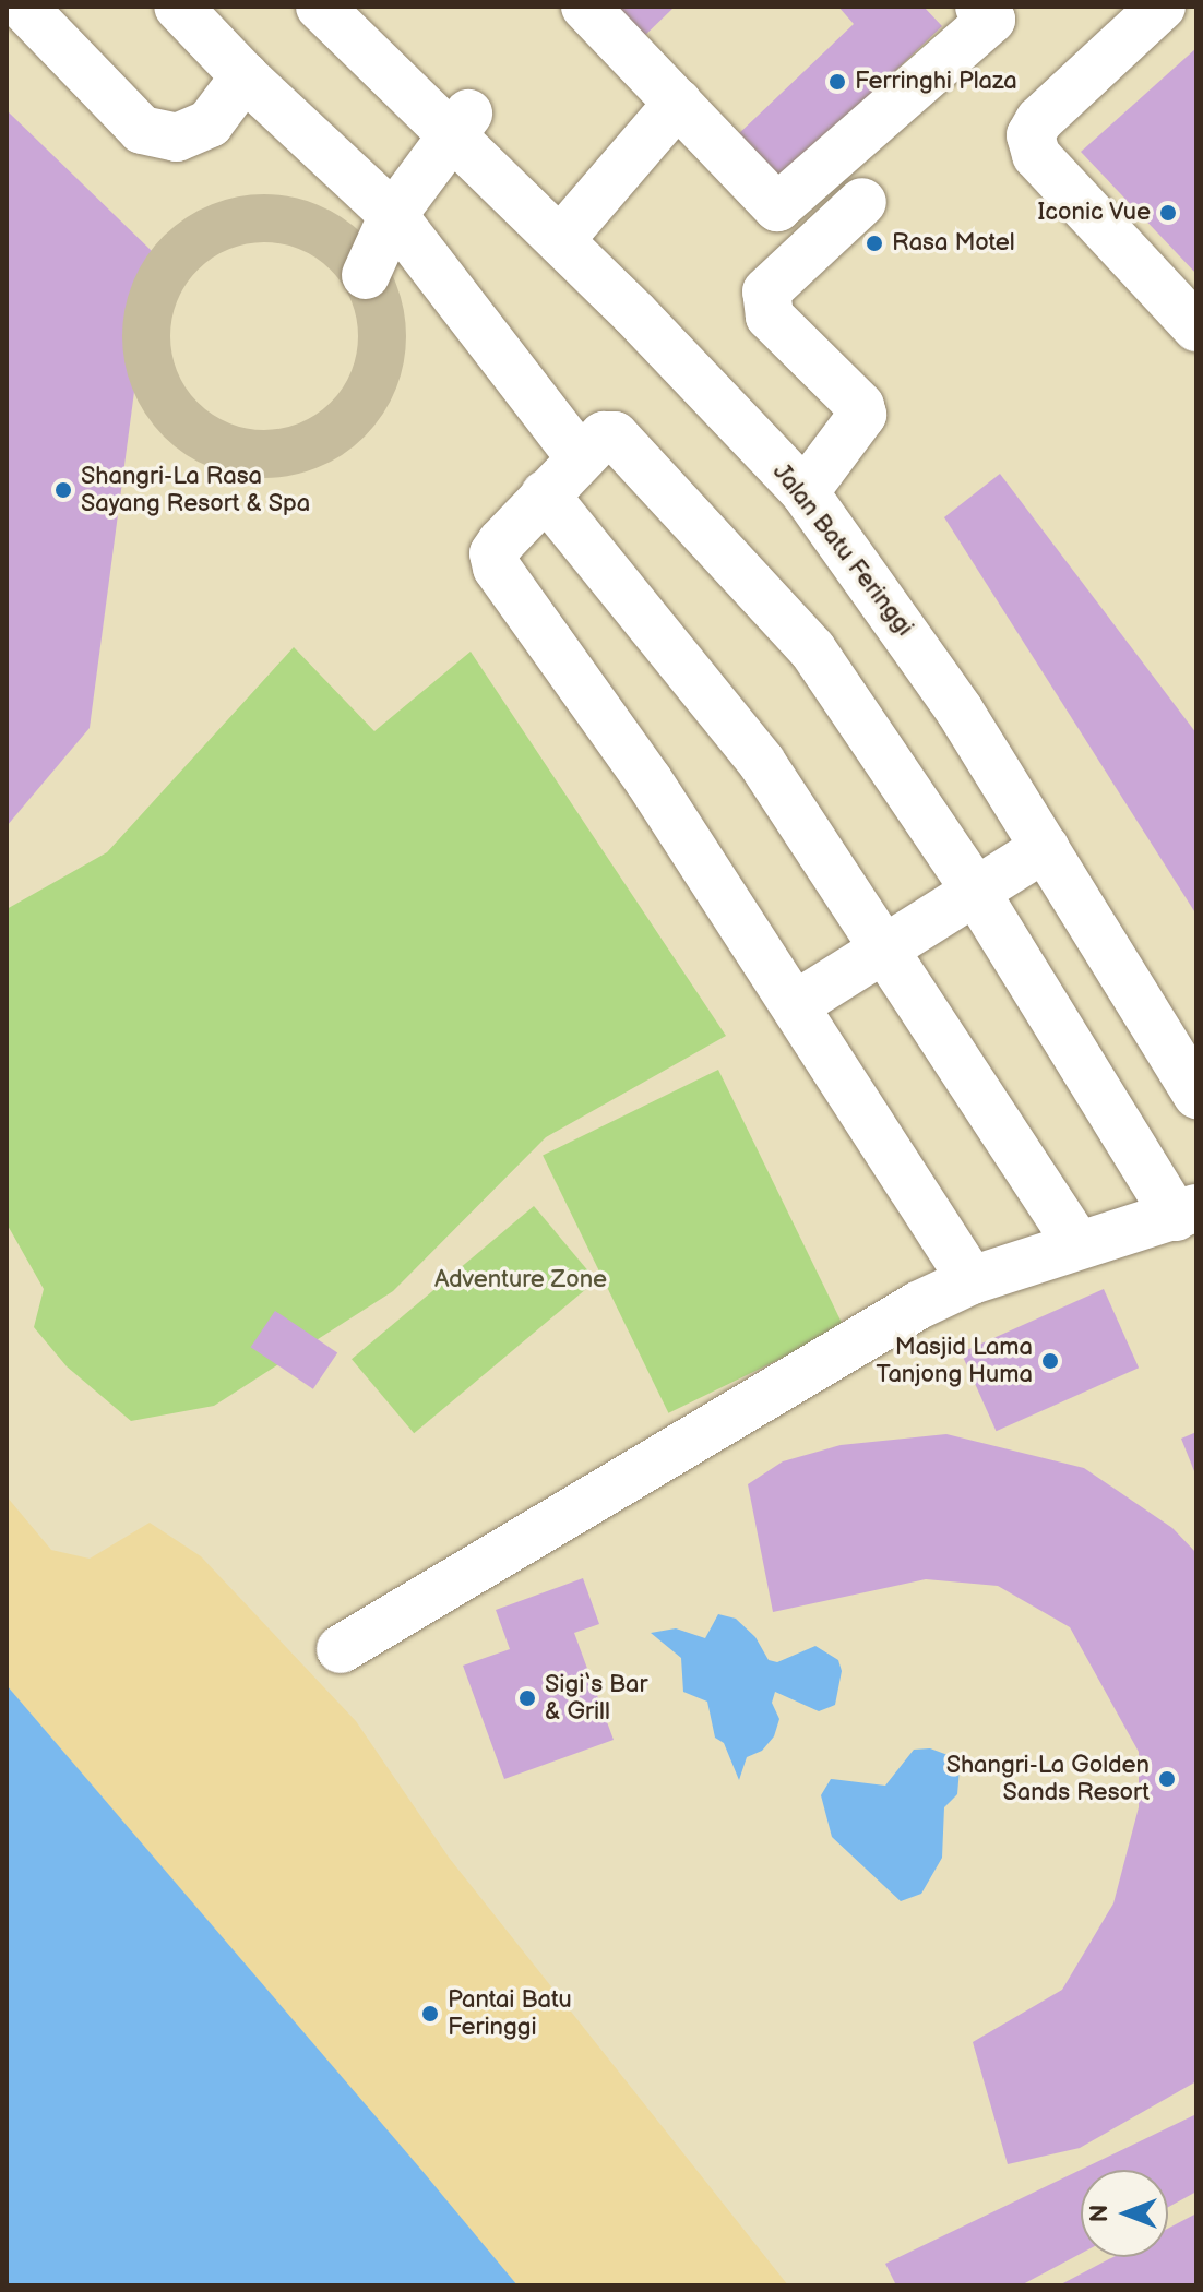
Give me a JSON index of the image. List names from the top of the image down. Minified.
{"streets":{"main road":["Jalan Batu Feringgi"]},"parks":["Adventure Zone"],"places":["Ferringhi Plaza","Iconic Vue","Rasa Motel","Shangri-La Rasa Sayang Resort & Spa","Masjid Lama Tanjong Huma","Sigi‘s Bar & Grill","Shangri-La Golden Sands Resort","Pantai Batu Feringgi"],"north":"left"}
